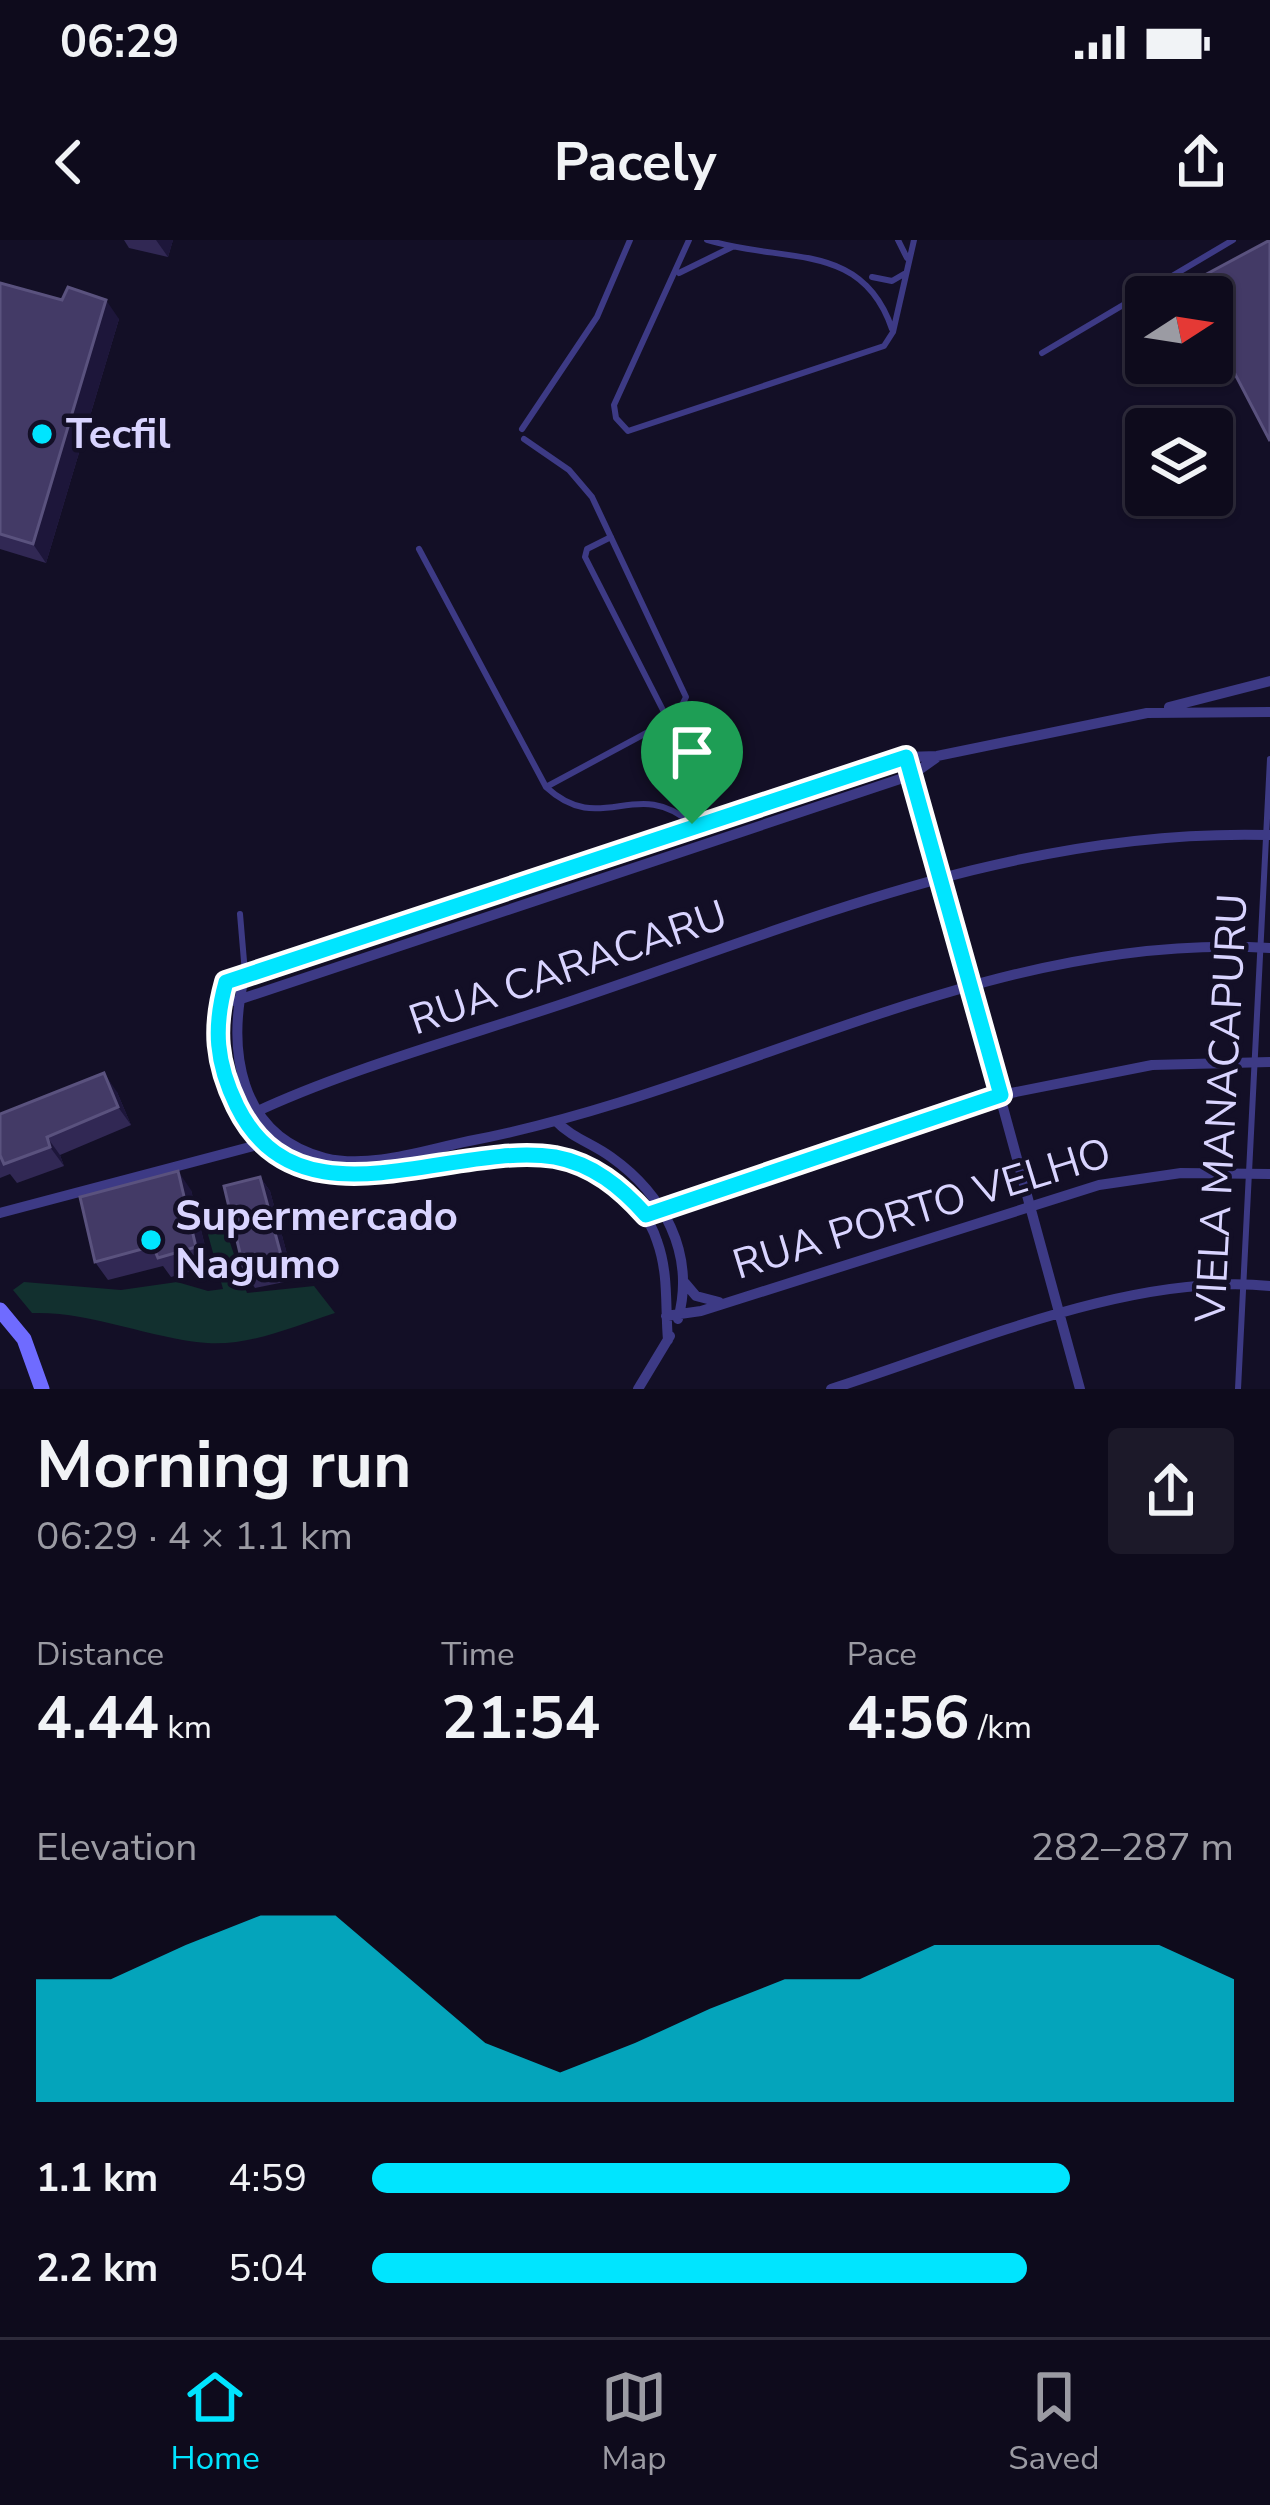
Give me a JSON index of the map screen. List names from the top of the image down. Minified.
{"streets":{"street":["RUA CARACARU","RUA PORTO VELHO"],"lane":["VIELA MANACAPURU"]},"crossings":[["RUA CARACARU","VIELA MANACAPURU"],["VIELA MANACAPURU","RUA PORTO VELHO"]],"places":["Tecfil","Supermercado Nagumo"],"north":"right","page":{"status":"06:29","header":"Pacely","heading":["Morning run","06:29 · 4 × 1.1 km"],"stats":[["Distance","4.44 km"],["Time","21:54"],["Pace","4:56 /km"]],"chart":["Elevation","282–287 m"],"list":[{"name":"1.1 km","note":"4:59"},{"name":"2.2 km","note":"5:04"}],"tabs":["Home","Map","Saved"]}}
